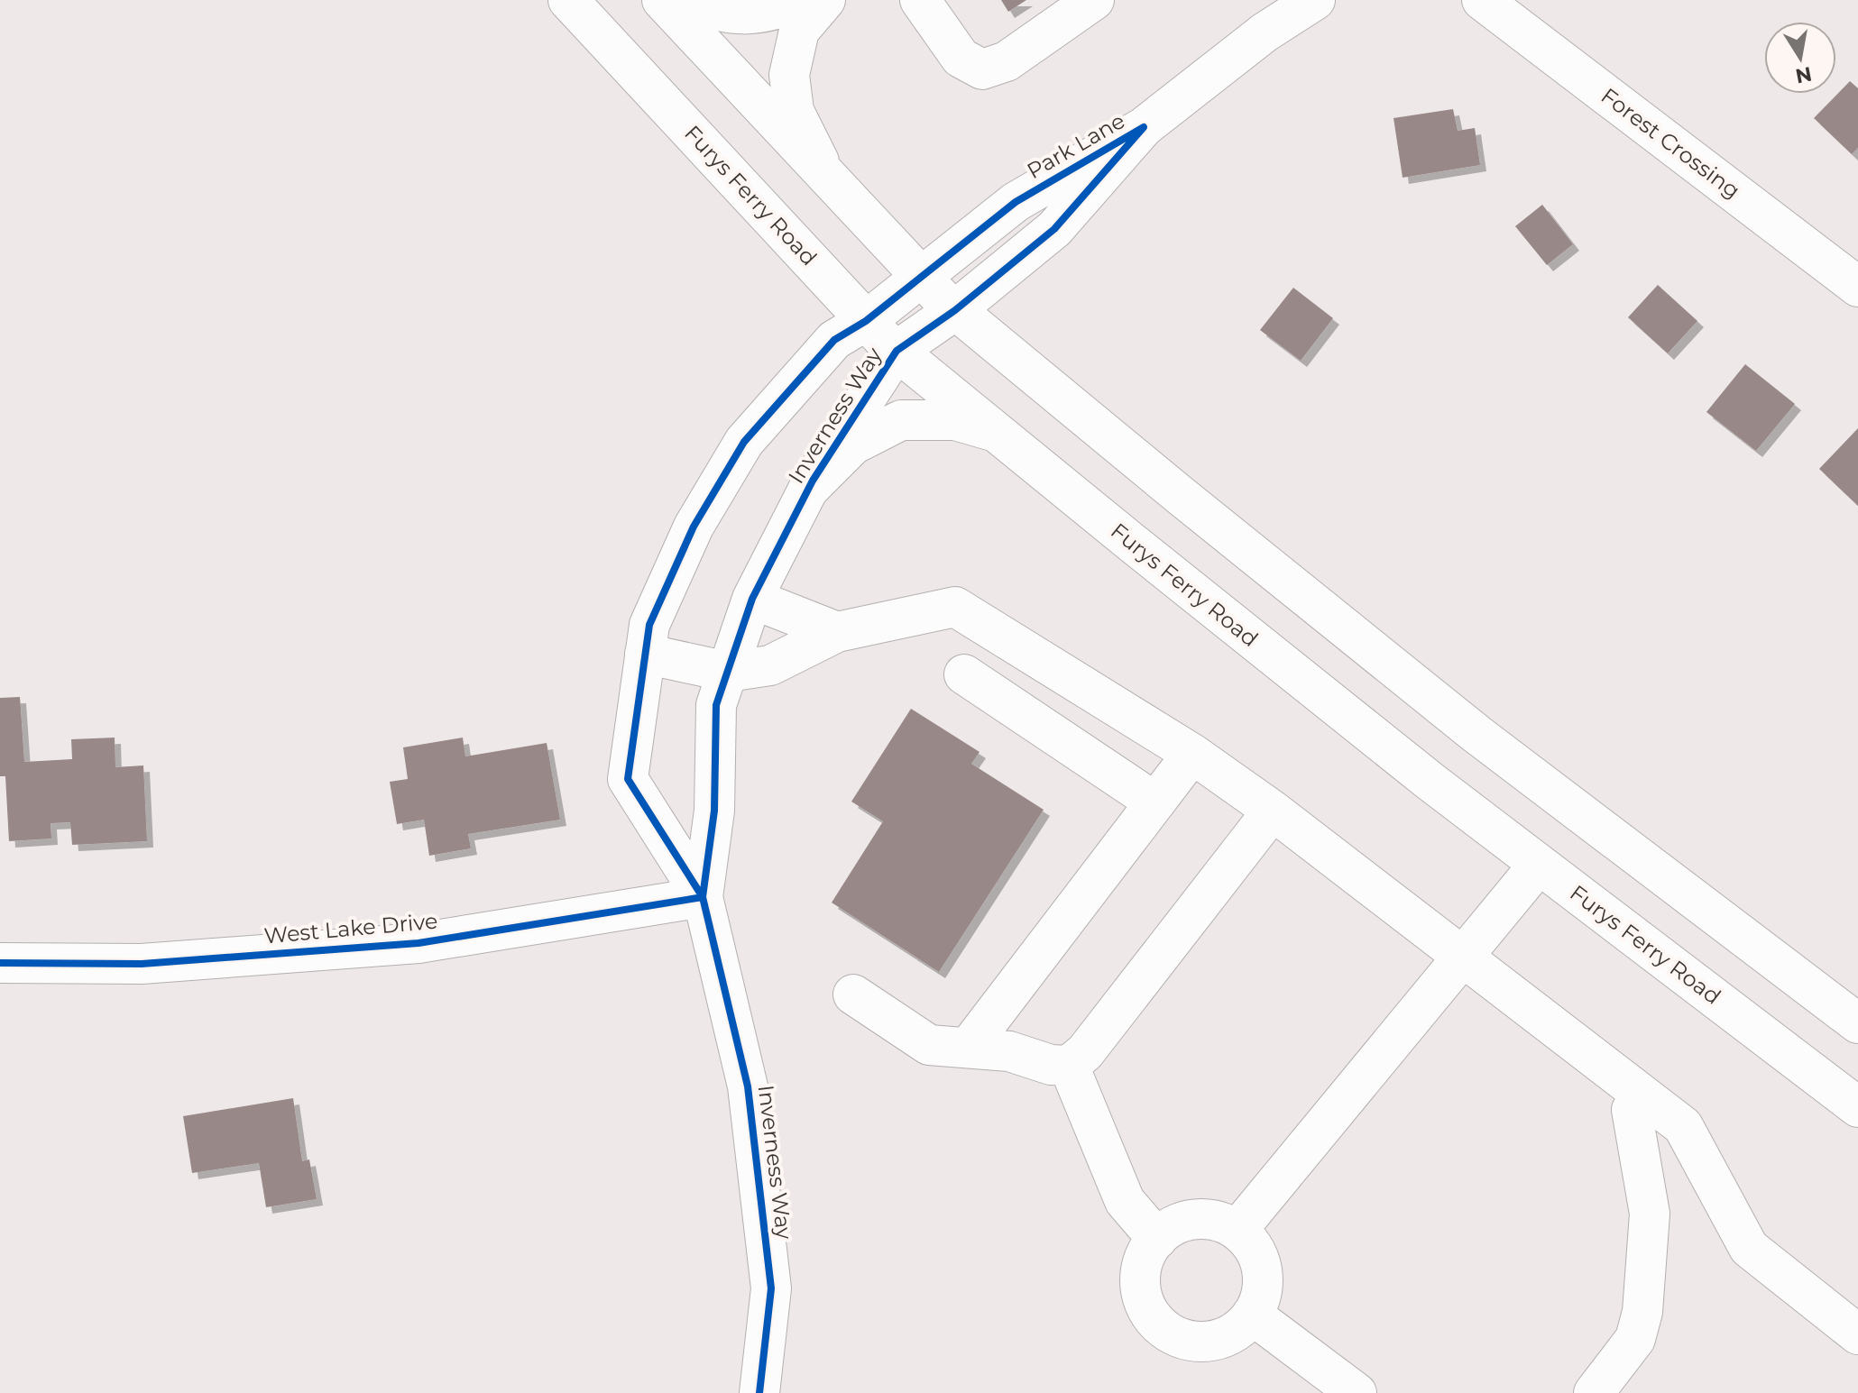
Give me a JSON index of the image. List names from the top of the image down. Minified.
{"streets":{"street":["Forest Crossing","Park Lane","Furys Ferry Road","Inverness Way","West Lake Drive"]},"crossings":[["Park Lane","Inverness Way"],["Furys Ferry Road","Inverness Way"],["Inverness Way","West Lake Drive"]],"north":"bottom"}
